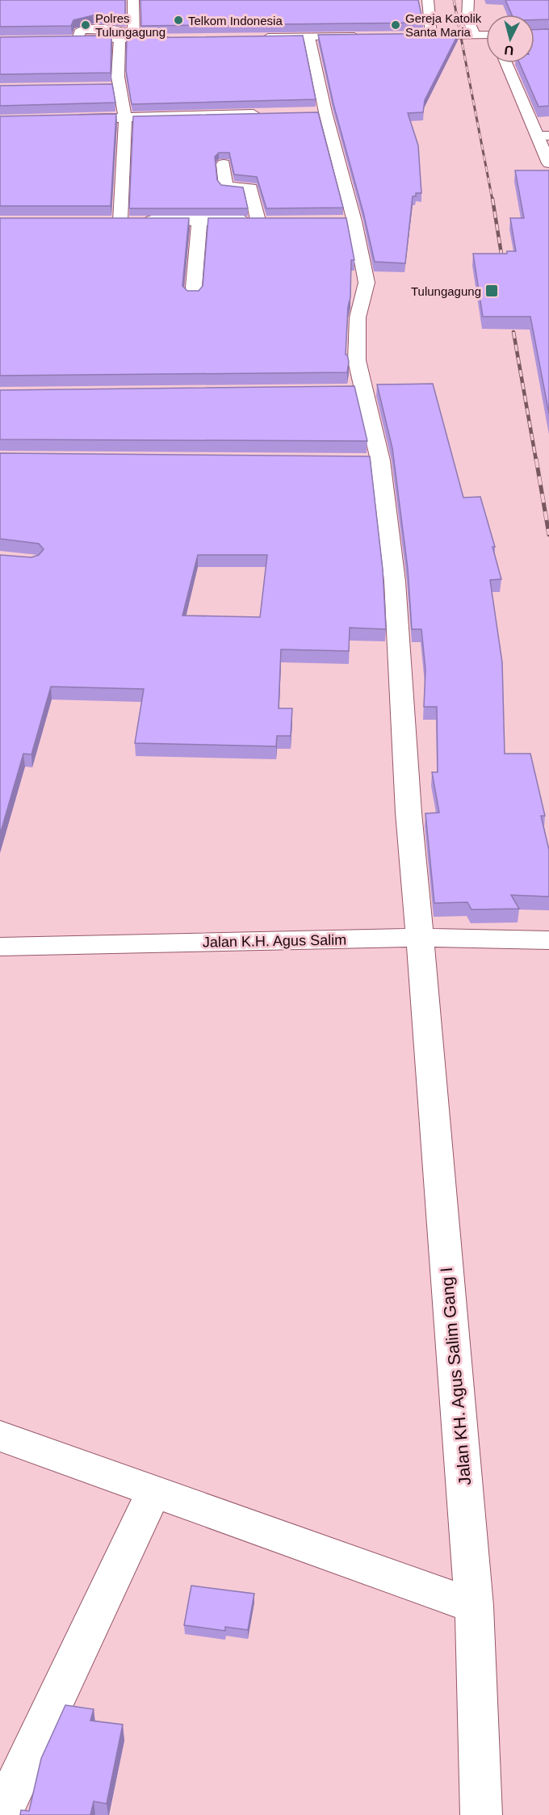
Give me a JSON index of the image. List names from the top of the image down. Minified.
{"streets":{"street":["Jalan K.H. Agus Salim","Jalan KH. Agus Salim Gang I"]},"crossings":[["Jalan K.H. Agus Salim","Jalan KH. Agus Salim Gang I"]],"places":{"other":["Telkom Indonesia","Polres Tulungagung","Gereja Katolik Santa Maria"],"transit":["Tulungagung"]},"north":"bottom"}
